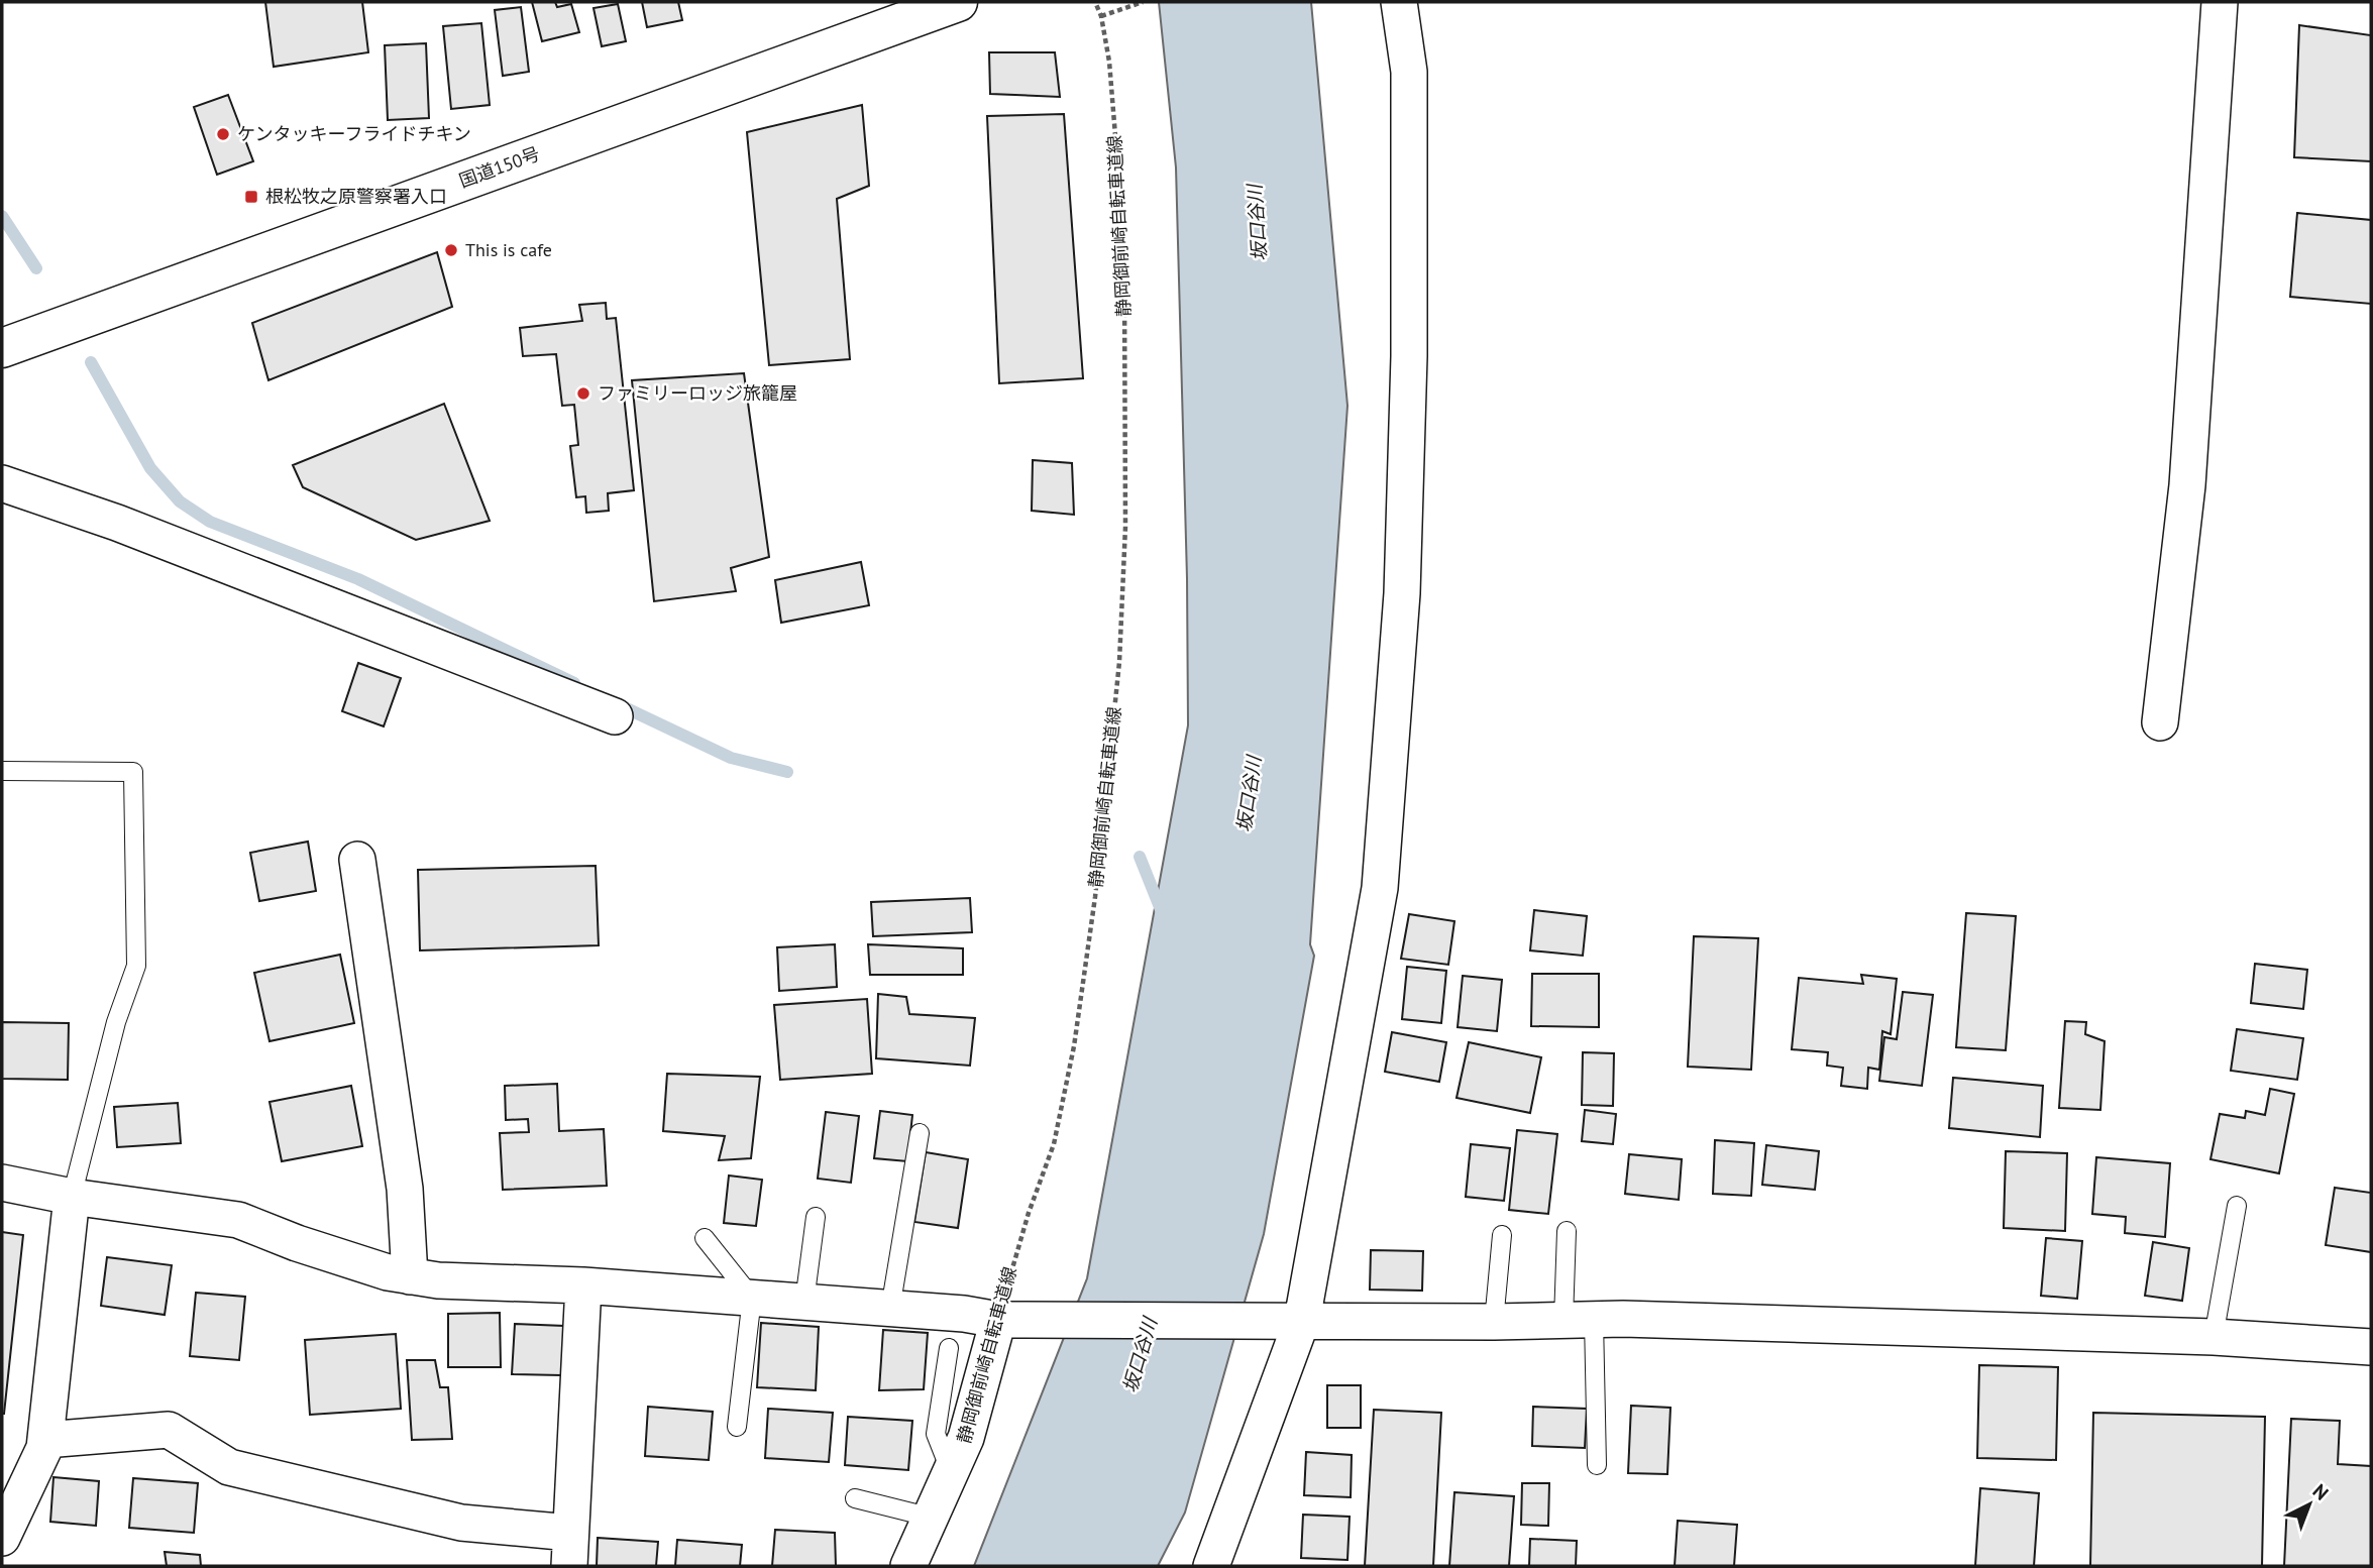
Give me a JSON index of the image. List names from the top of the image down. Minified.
{"streets":{"highway":["国道150号"],"street":["静岡御前崎自転車道線"]},"water":["坂口谷川"],"places":{"other":["ケンタッキーフライドチキン","This is cafe","ファミリーロッジ旅籠屋"],"transit":["根松牧之原警察署入口"]},"north":"top right"}
